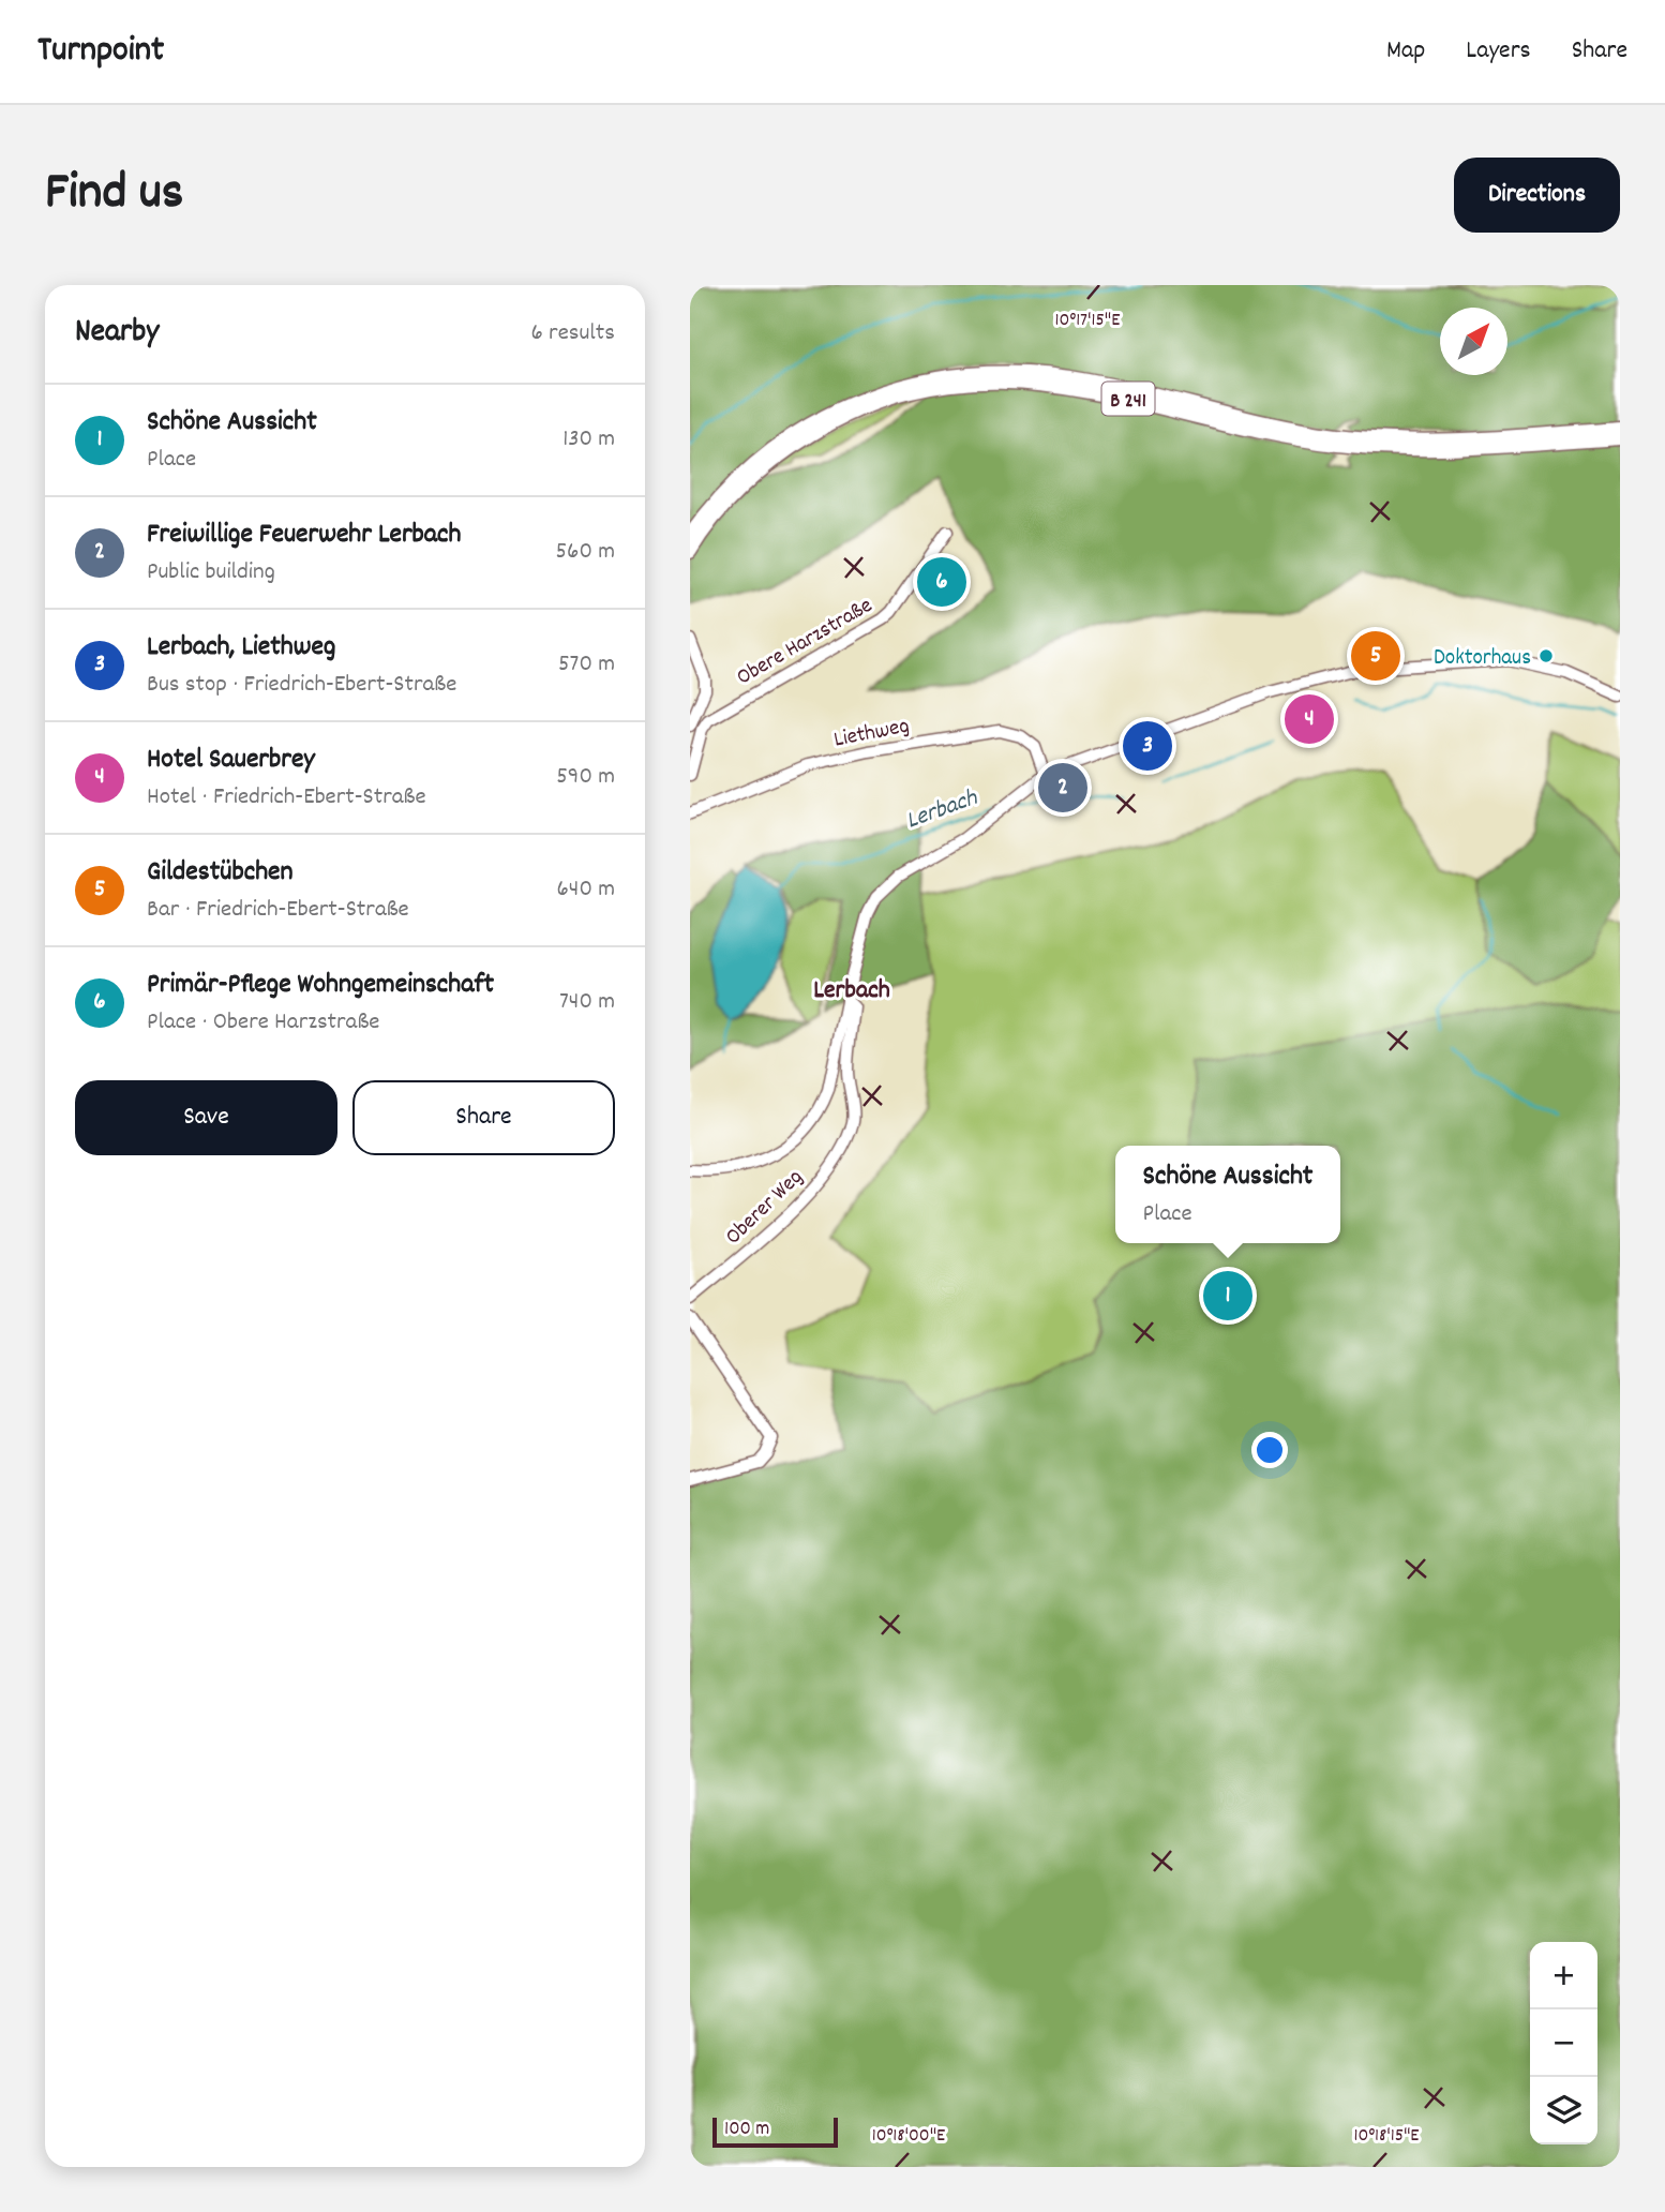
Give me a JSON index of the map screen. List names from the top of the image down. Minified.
{"streets":{"main road":["B 241"],"street":["Obere Harzstraße","Liethweg","Oberer Weg"]},"districts":["Lerbach"],"water":["Lerbach"],"places":["Doktorhaus"],"scale_bar":"100 m","north":"top right","page":{"header":"Turnpoint","nav":["Map","Layers","Share"],"title":"Find us","buttons":["Directions",["Save","Share"]],"heading":["Nearby","6 results"],"list":[{"mark":"1","name":"Schöne Aussicht","note":"Place","value":"130 m"},{"mark":"2","name":"Freiwillige Feuerwehr Lerbach","note":"Public building","value":"560 m"},{"mark":"3","name":"Lerbach, Liethweg","note":"Bus stop · Friedrich-Ebert-Straße","value":"570 m"},{"mark":"4","name":"Hotel Sauerbrey","note":"Hotel · Friedrich-Ebert-Straße","value":"590 m"},{"mark":"5","name":"Gildestübchen","note":"Bar · Friedrich-Ebert-Straße","value":"640 m"},{"mark":"6","name":"Primär-Pflege Wohngemeinschaft","note":"Place · Obere Harzstraße","value":"740 m"}],"pins":["6","5","4","3","2","1"],"popup":["Schöne Aussicht","Place"],"map_buttons":["+","−"],"scale":"100 m"},"coordinates":["10°17'15\"E","10°18'00\"E","10°18'15\"E"]}
